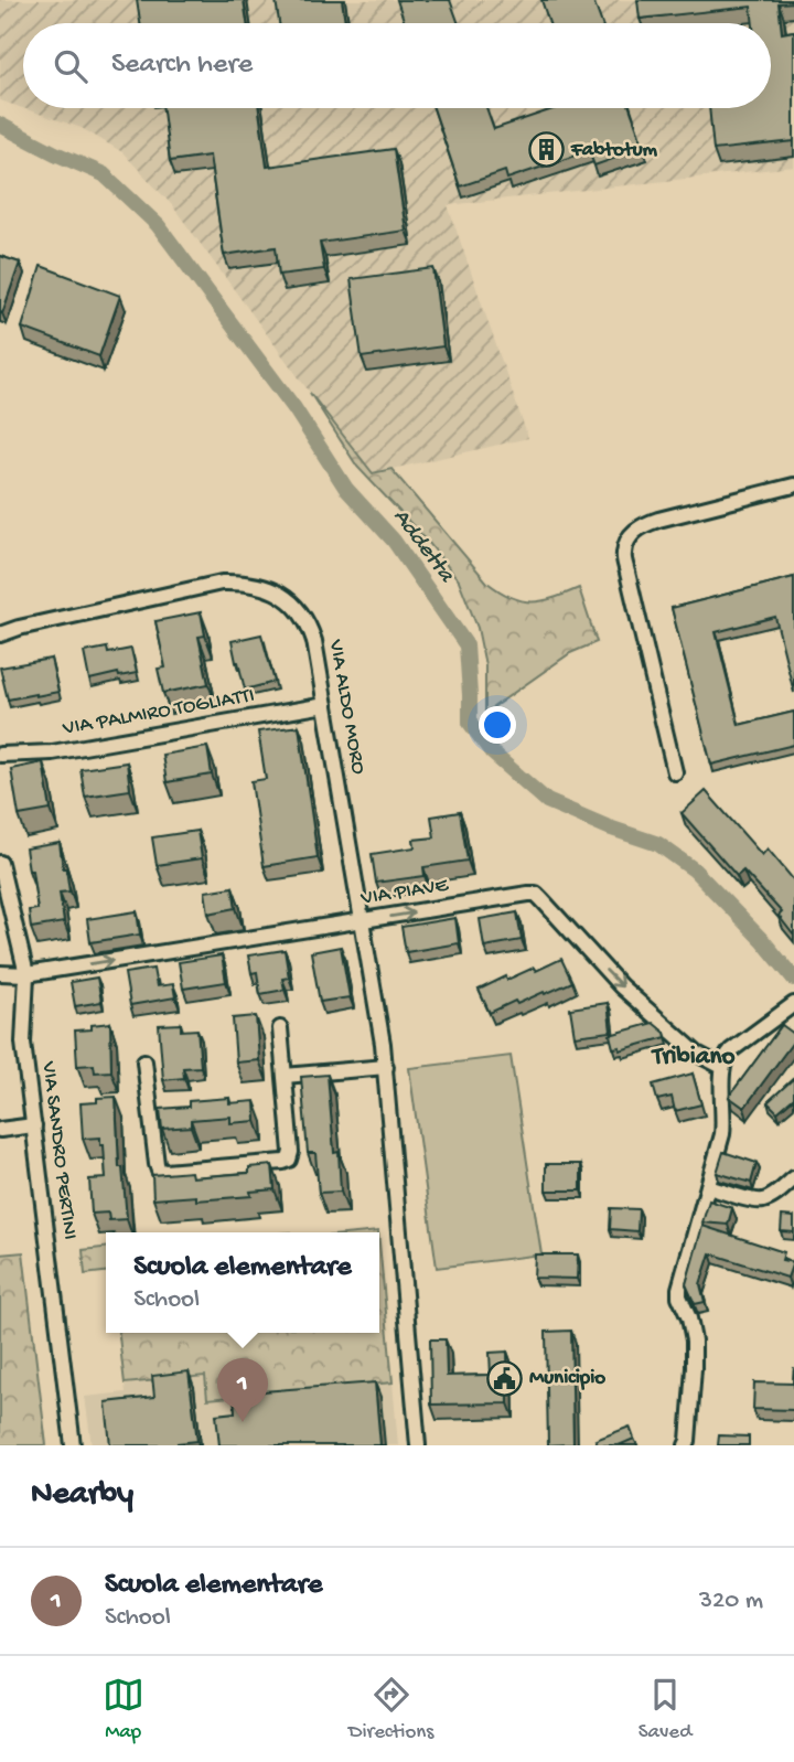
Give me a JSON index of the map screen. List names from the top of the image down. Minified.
{"streets":{"street":["VIA ALDO MORO","VIA PALMIRO TOGLIATTI","VIA PIAVE","VIA SANDRO PERTINI"]},"crossings":[["VIA ALDO MORO","VIA PALMIRO TOGLIATTI"],["VIA ALDO MORO","VIA PIAVE"],["VIA PIAVE","VIA SANDRO PERTINI"]],"one_way":["VIA PIAVE"],"districts":["Tribiano"],"water":["Addetta"],"places":{"building":["Fabtotum"],"public building":["Municipio"]},"page":{"search":"Search here","popup":["Scuola elementare","School"],"pins":"1","heading":"Nearby","list":[{"mark":"1","name":"Scuola elementare","note":"School","value":"320 m"}],"nav":["Map","Directions","Saved"]}}
